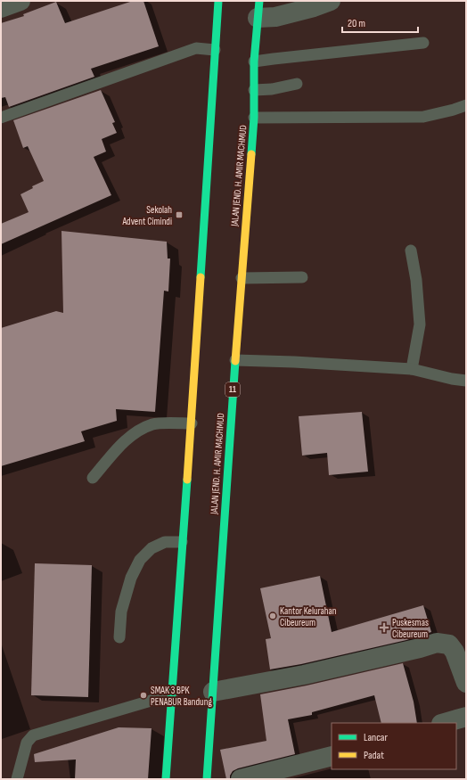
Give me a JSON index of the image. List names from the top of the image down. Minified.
{"streets":{"highway":["JALAN JEND. H. AMIR MACHMUD","11"]},"places":{"transit":["Sekolah Advent Cimindi"],"other":["Kantor Kelurahan Cibeureum","SMAK 3 BPK PENABUR Bandung"],"health":["Puskesmas Cibeureum"]},"legend":["Lancar","Padat"],"scale_bar":"20 m"}
